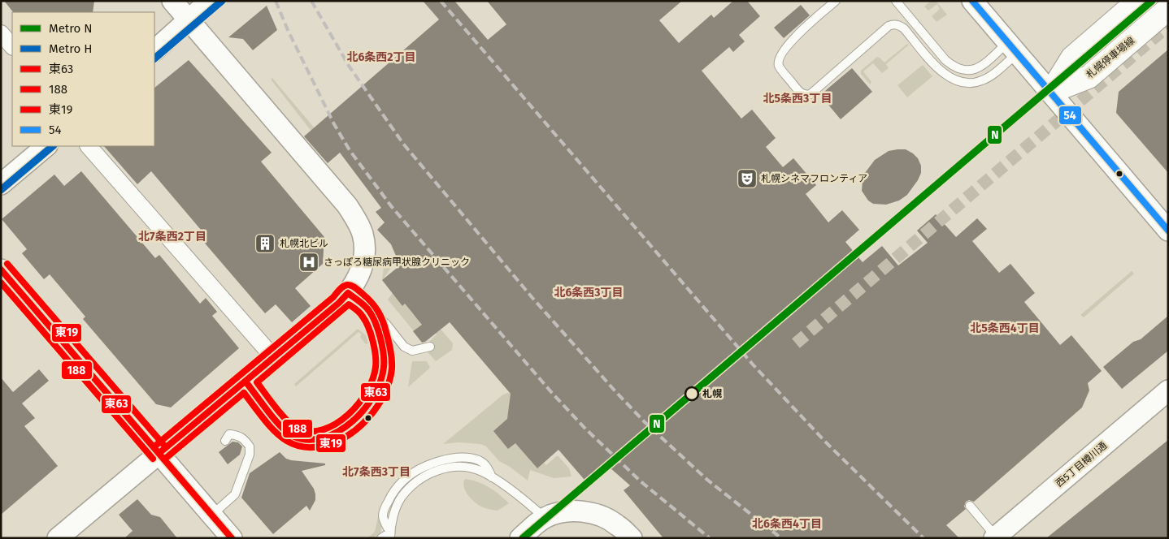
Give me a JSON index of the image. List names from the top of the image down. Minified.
{"streets":{"main road":["札幌停車場線"],"street":["西5丁目樽川通"]},"districts":["北6条西2丁目","北5条西3丁目","北7条西2丁目","北6条西3丁目","北5条西4丁目","北7条西3丁目","北6条西4丁目"],"places":{"theatre":["札幌シネマフロンティア"],"building":["札幌北ビル"],"hospital":["さっぽろ糖尿病甲状腺クリニック"],"other":["札幌"]},"lines":["metro line N","metro line H","transit line 54","transit line 東19","transit line 東63","transit line 188"],"legend":["Metro N","Metro H","東63","188","東19","54"]}
